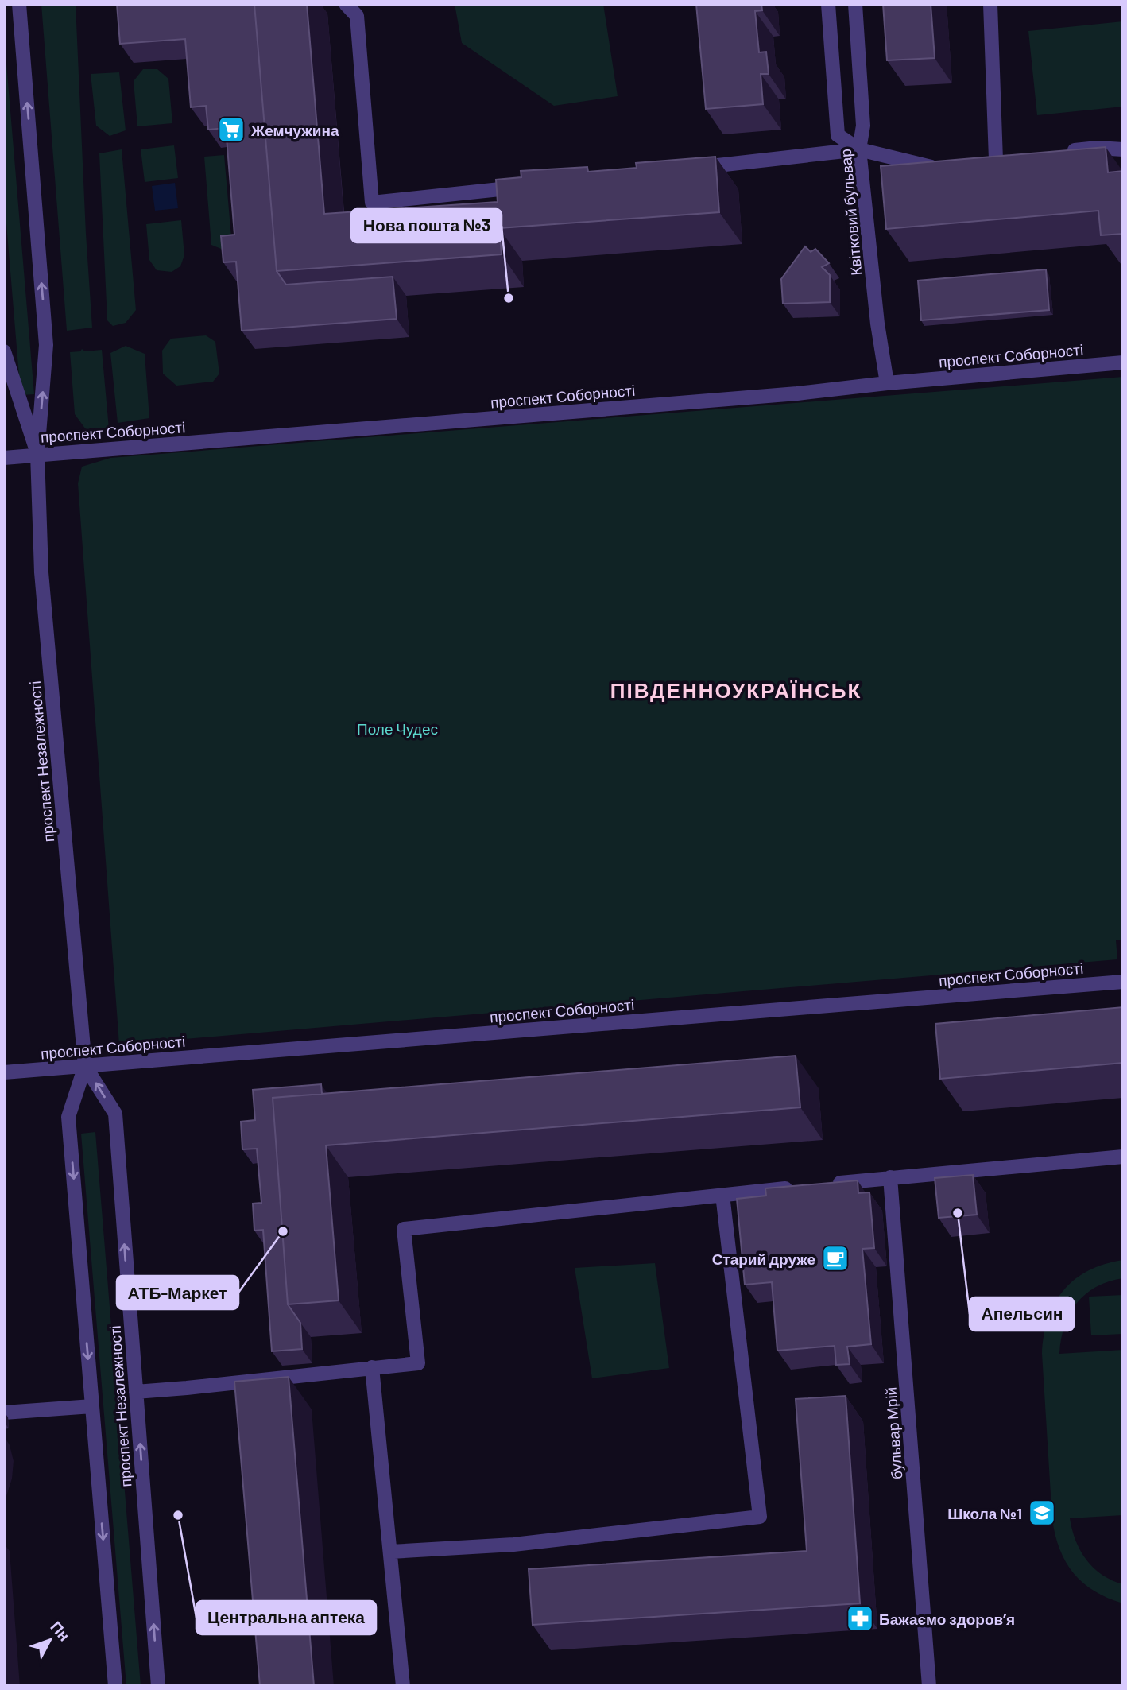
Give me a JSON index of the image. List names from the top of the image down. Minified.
{"streets":{"street":["Квітковий бульвар","проспект Соборності","проспект Незалежності","бульвар Мрій"]},"crossings":[["Квітковий бульвар","проспект Соборності"],["проспект Соборності","проспект Незалежності"]],"districts":["ПІВДЕННОУКРАЇНСЬК"],"parks":["Поле Чудес"],"places":{"supermarket":["Жемчужина"],"other":["Нова пошта №3","Апельсин","АТБ-Маркет","Центральна аптека"],"cafe":["Старий друже"],"school or university":["Школа №1"],"pharmacy":["Бажаємо здоровʼя"]},"north":"top right"}
